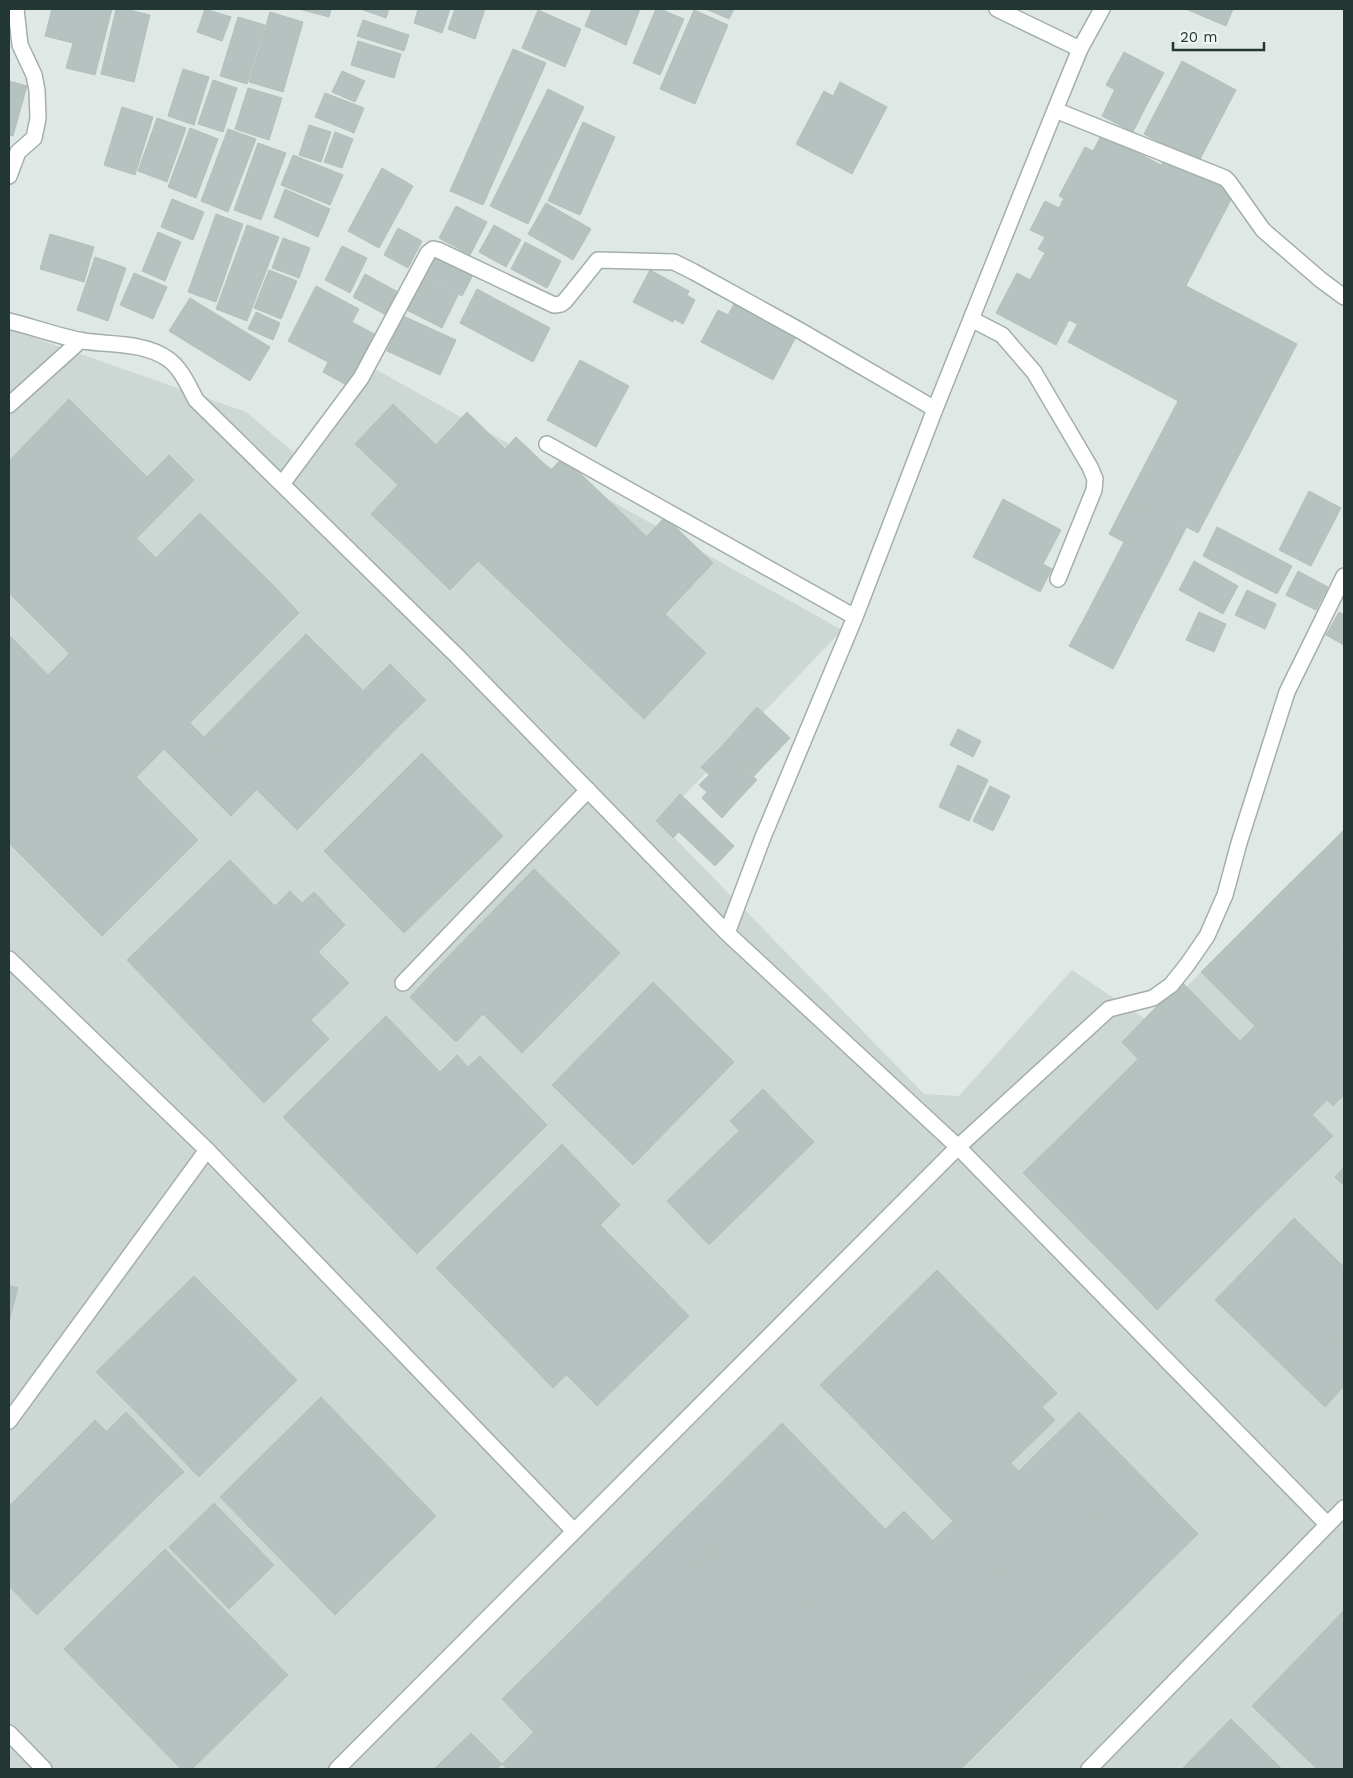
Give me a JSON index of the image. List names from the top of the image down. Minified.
{"scale_bar":"20 m"}
